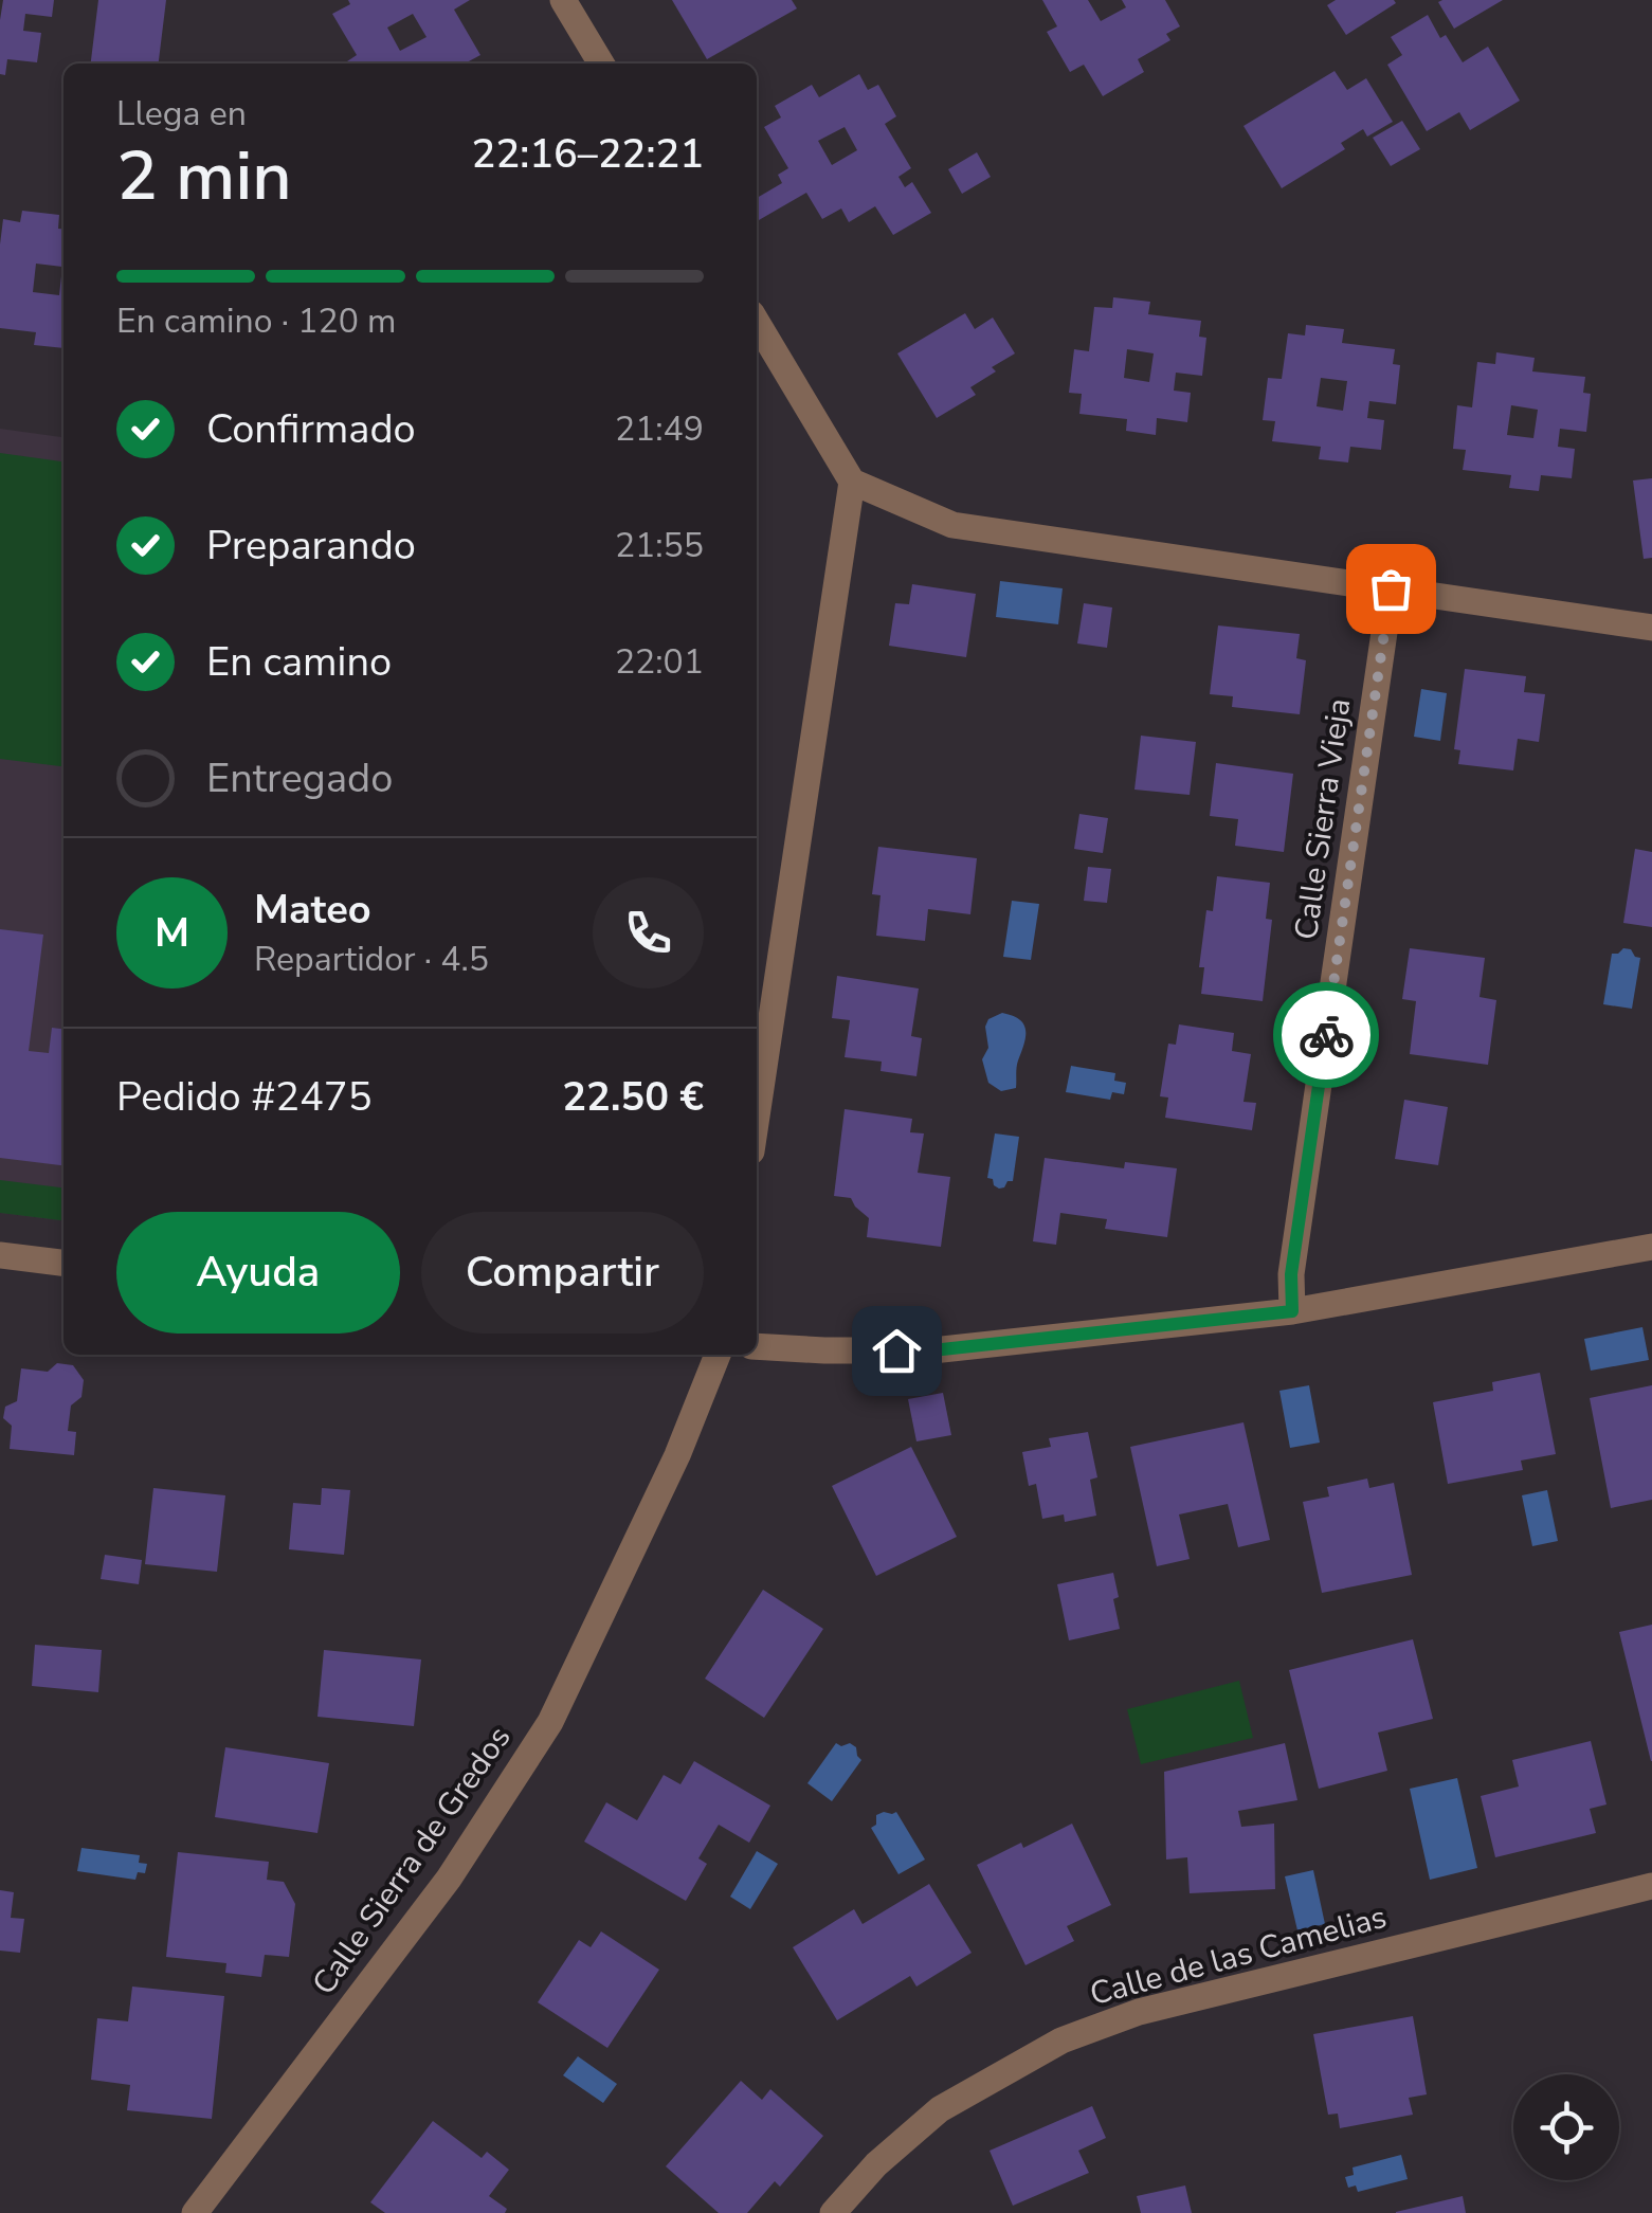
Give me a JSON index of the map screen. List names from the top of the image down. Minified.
{"streets":{"street":["Calle Sierra Vieja","Calle Sierra de Gredos","Calle de las Camelias"]},"page":{"heading":["2 min","Llega en","22:16–22:21"],"panel":["Mateo","Repartidor · 4.5","Pedido #2475","22.50 €"],"bar":"En camino · 120 m","list":[["Confirmado","21:49"],["Preparando","21:55"],["En camino","22:01"],"Entregado"],"round":"M","buttons":["Ayuda","Compartir"]}}
